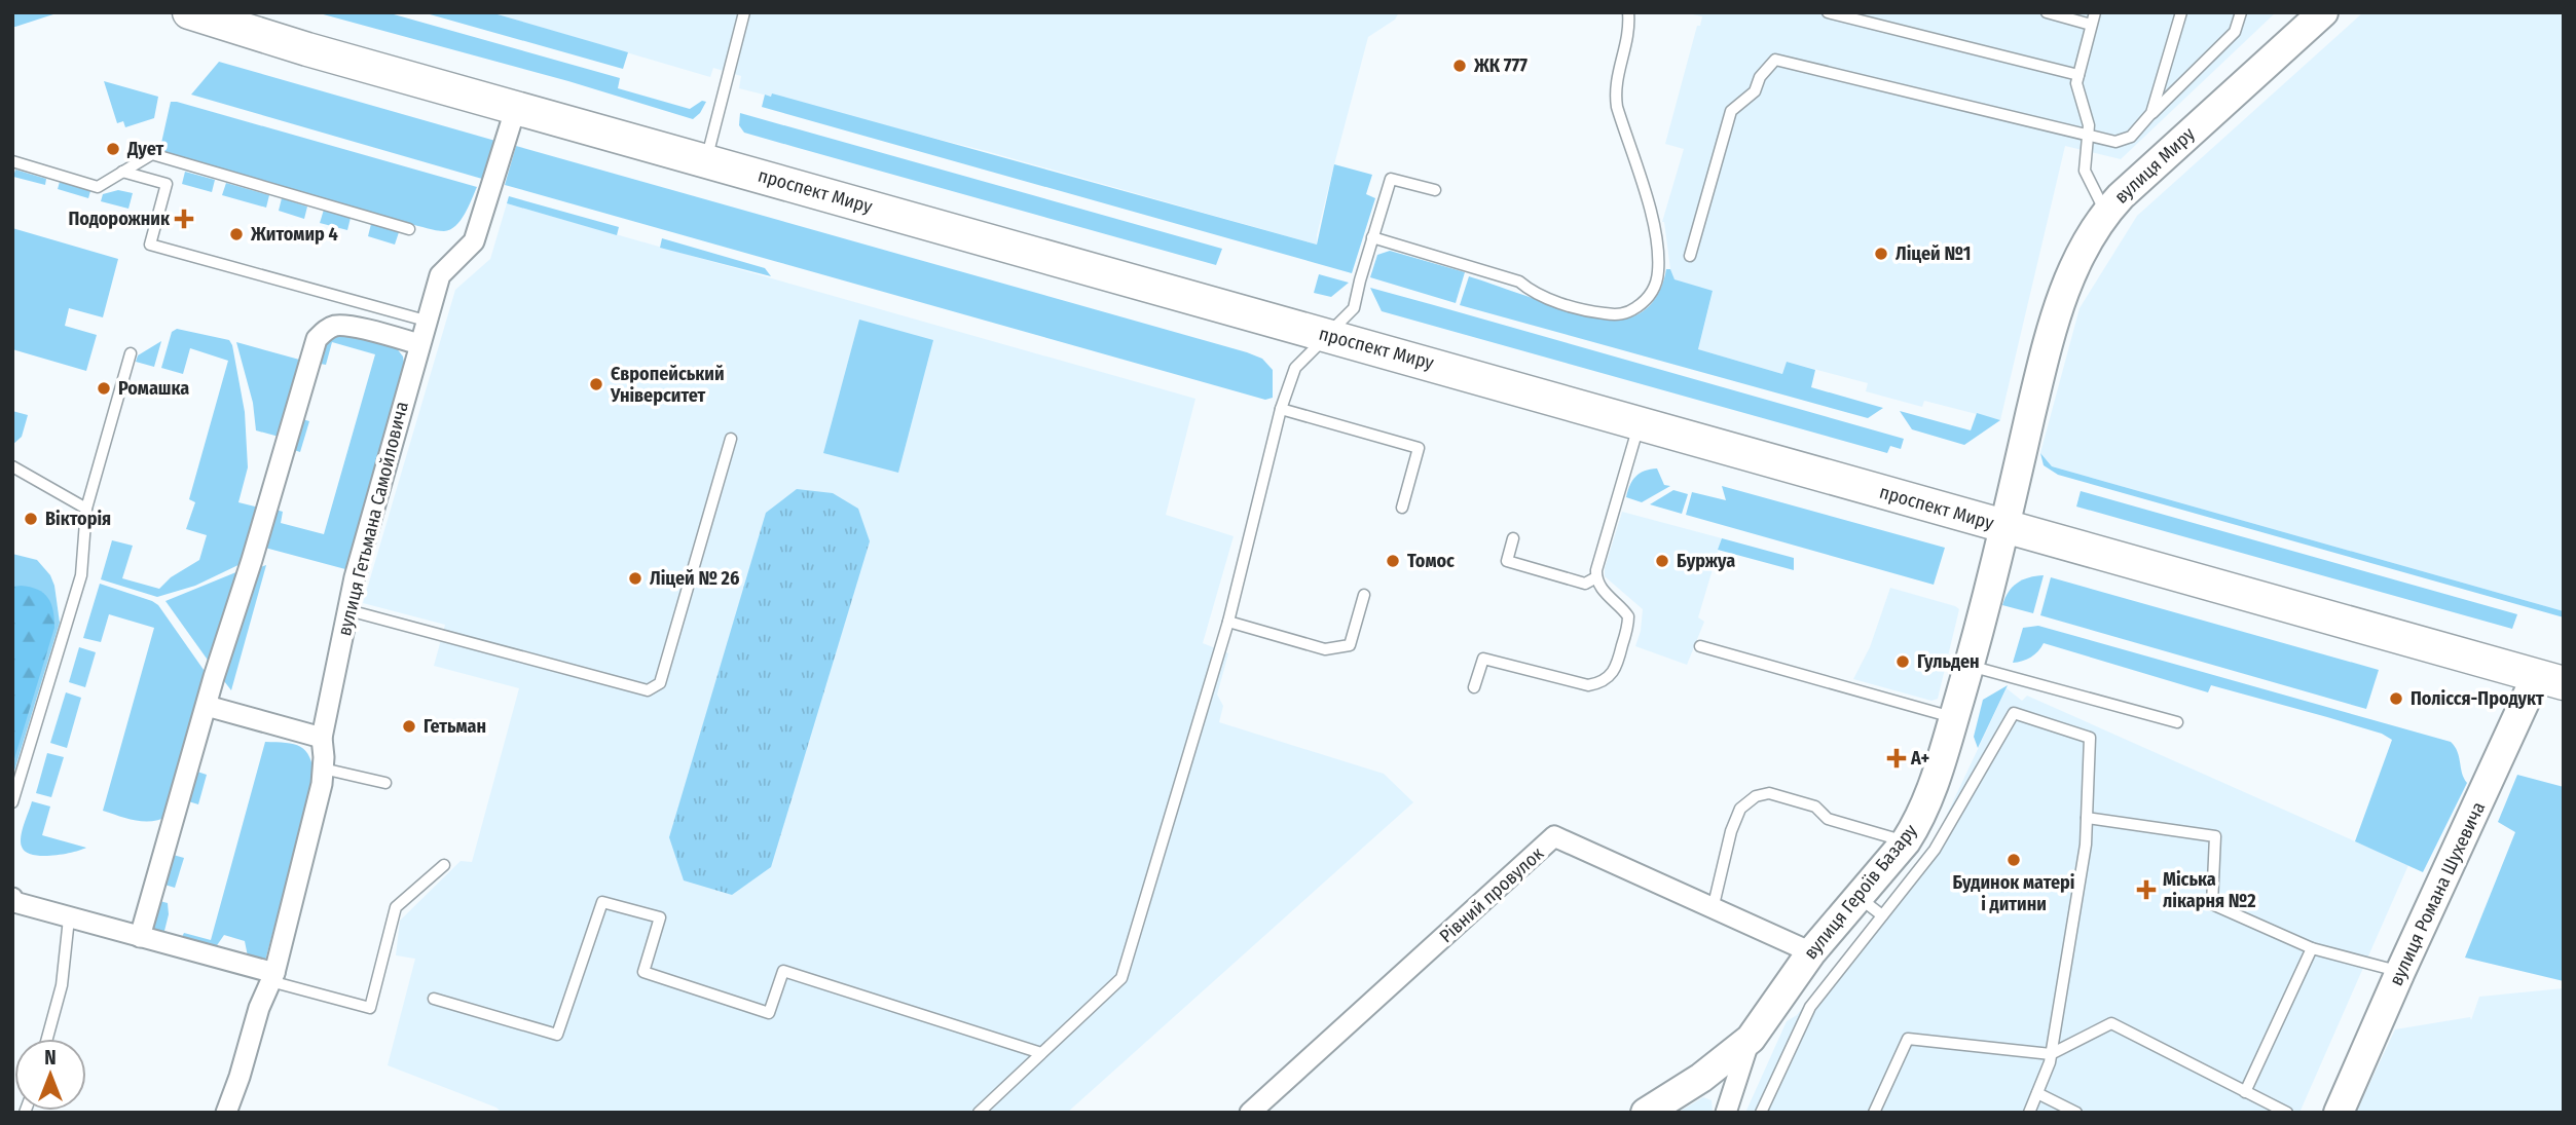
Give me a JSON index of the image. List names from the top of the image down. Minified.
{"streets":{"main road":["проспект Миру"],"street":["вулиця Миру","вулиця Гетьмана Самойловича","вулиця Героїв Базару","вулиця Романа Шухевича","Рівний провулок"]},"crossings":[["вулиця Миру","проспект Миру"],["вулиця Миру","вулиця Героїв Базару"],["проспект Миру","вулиця Гетьмана Самойловича"],["проспект Миру","вулиця Героїв Базару"],["проспект Миру","вулиця Романа Шухевича"],["вулиця Героїв Базару","Рівний провулок"]],"places":{"other":["ЖК 777","Дует","Житомир 4","Ліцей №1","Європейський Університет","Ромашка","Вікторія","Томос","Буржуа","Ліцей № 26","Гульден","Полісся-Продукт","Гетьман","Будинок матері і дитини"],"health":["Подорожник","A+","Міська лікарня №2"]},"north":"top"}
